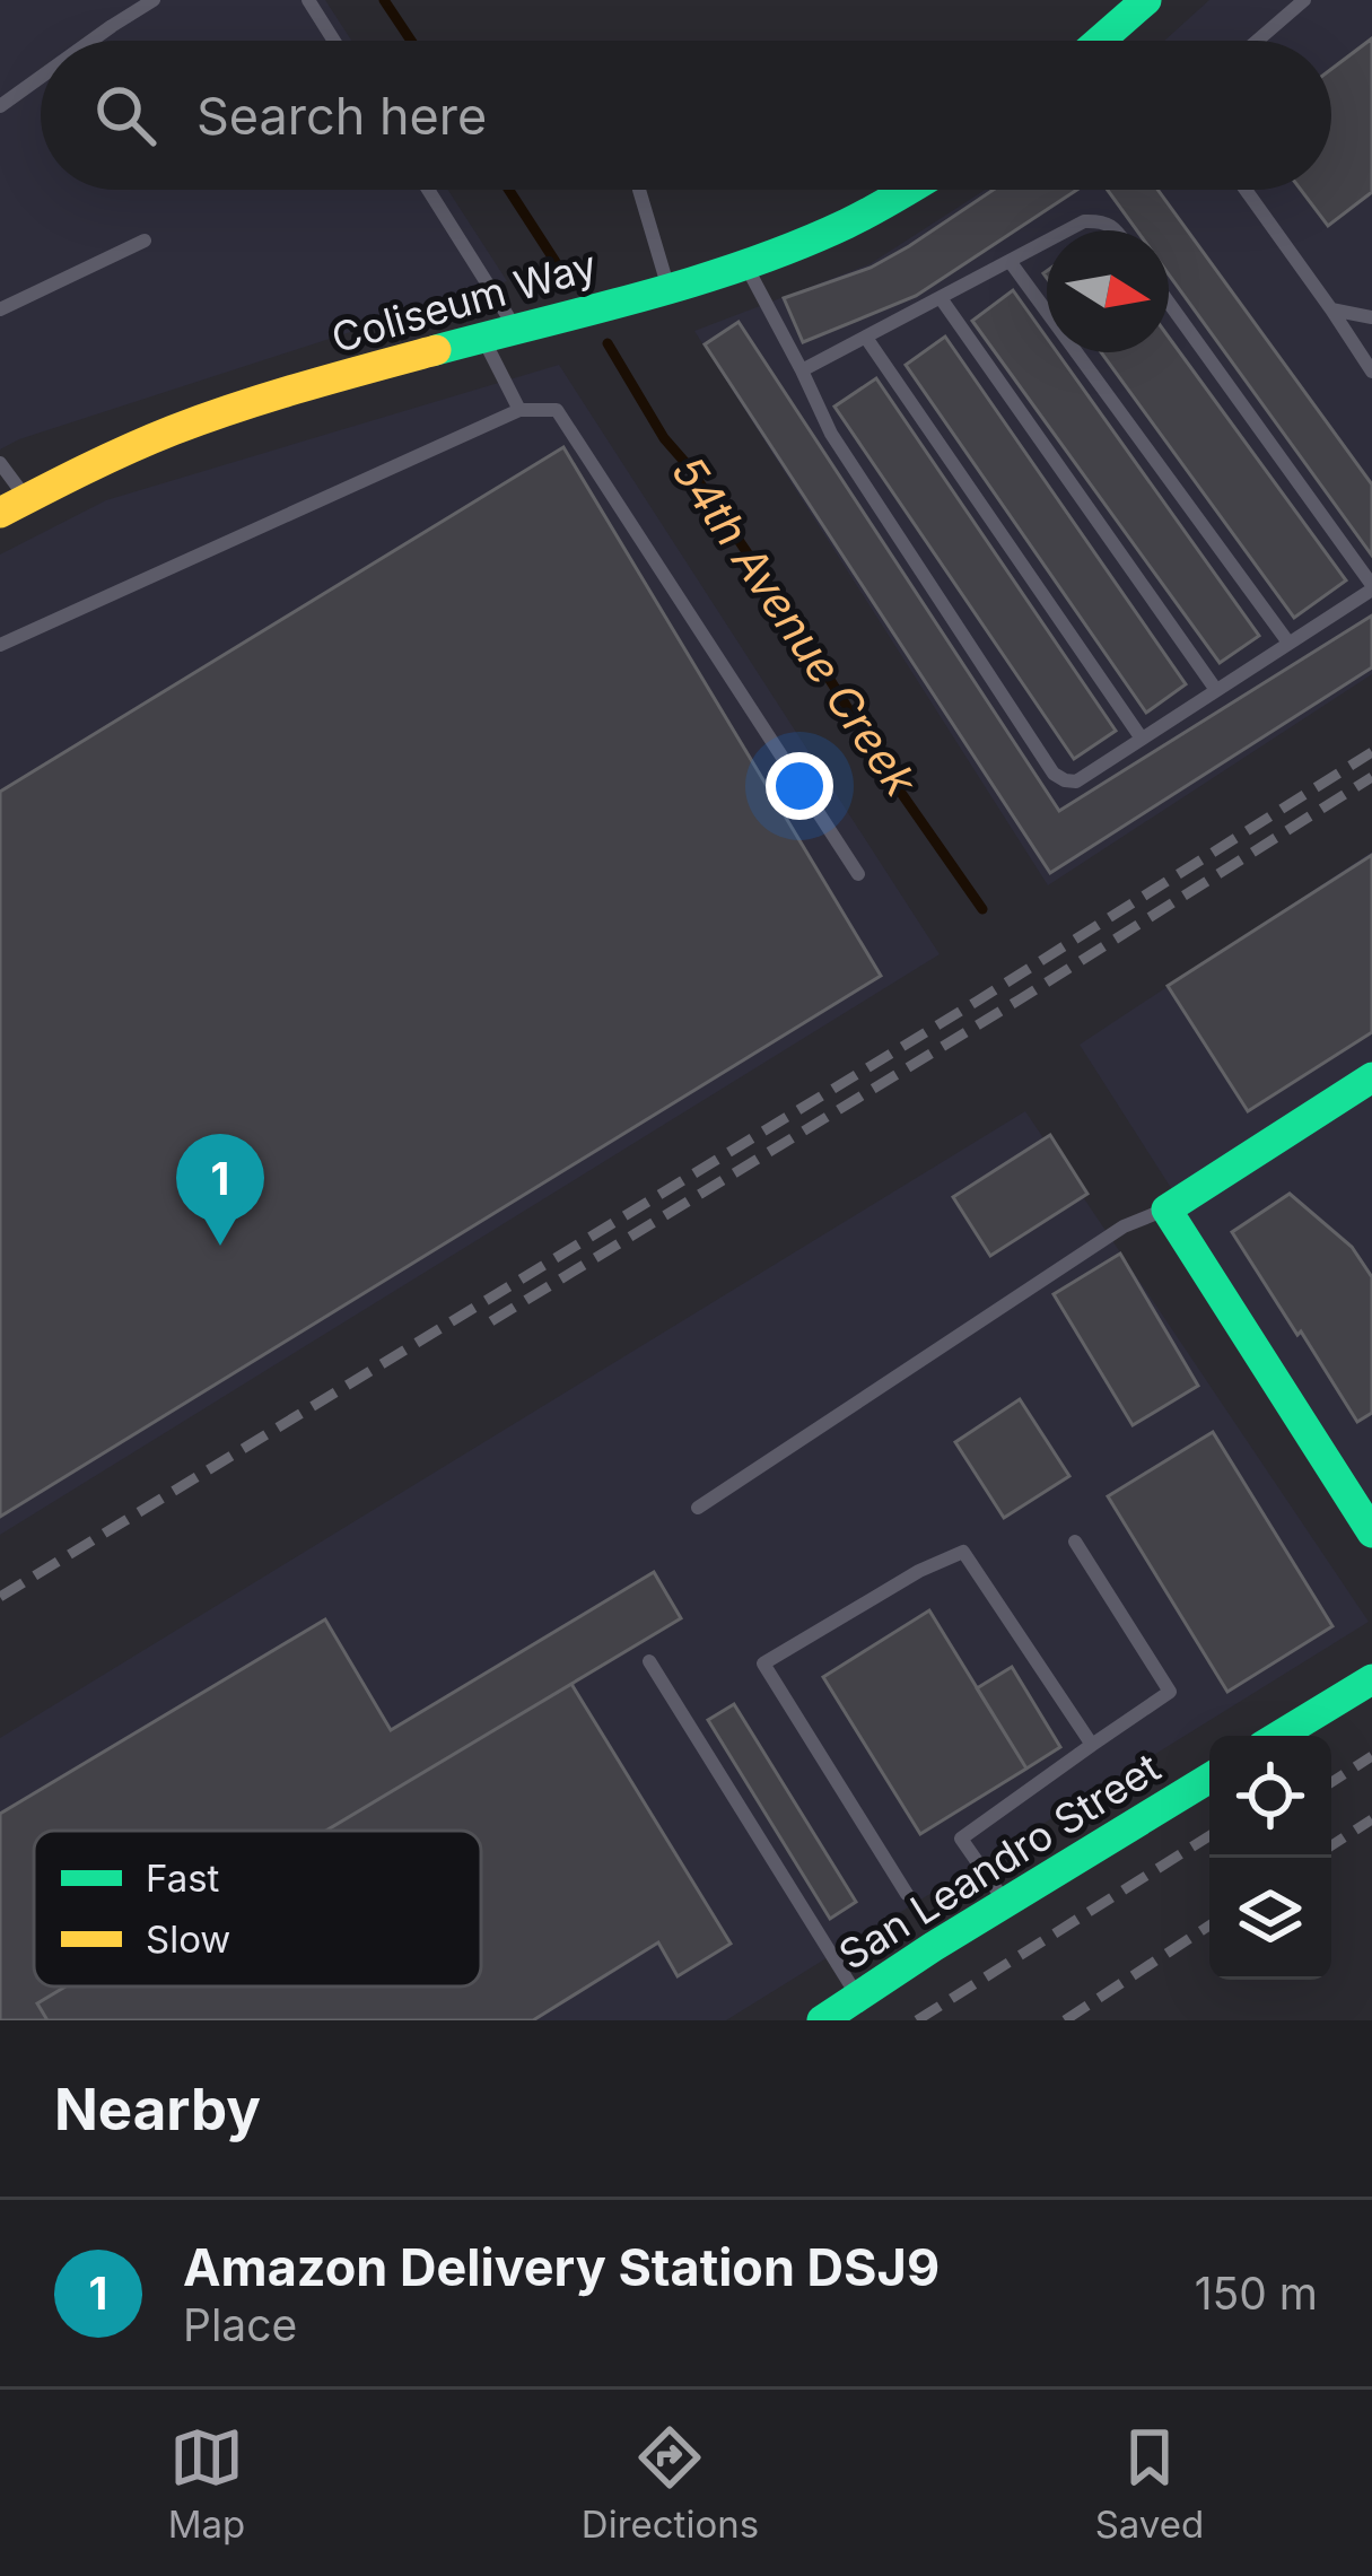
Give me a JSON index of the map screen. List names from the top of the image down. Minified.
{"streets":{"street":["Coliseum Way","San Leandro Street"]},"water":["54th Avenue Creek"],"legend":["Fast","Slow"],"north":"right","page":{"search":"Search here","pins":"1","heading":"Nearby","list":[{"mark":"1","name":"Amazon Delivery Station DSJ9","note":"Place","value":"150 m"}],"nav":["Map","Directions","Saved"]}}
